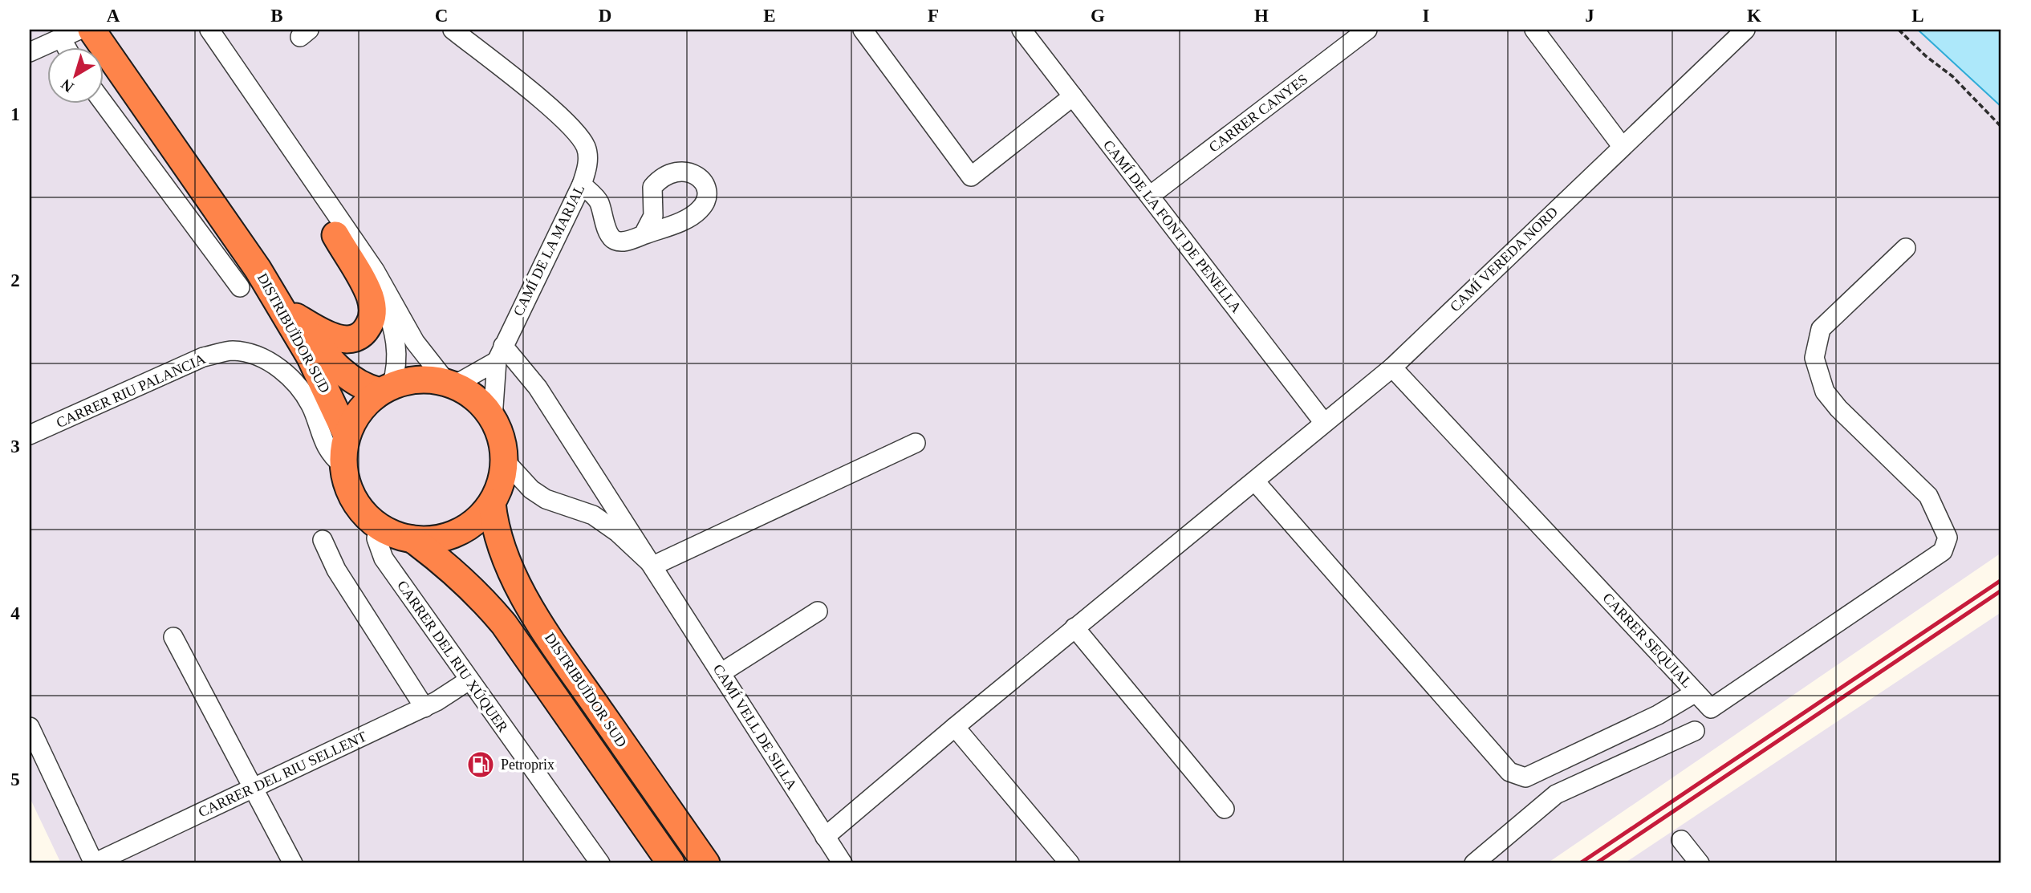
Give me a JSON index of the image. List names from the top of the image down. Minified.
{"streets":{"highway":["DISTRIBUÏDOR SUD"],"street":["CARRER CANYES","CAMÍ DE LA FONT DE PENELLA","CAMÍ DE LA MARJAL","CAMÍ VEREDA NORD","CARRER RIU PALANCIA","CARRER SEQUIAL","CARRER DEL RIU XÚQUER","CAMÍ VELL DE SILLA","CARRER DEL RIU SELLENT"]},"crossings":[["CARRER CANYES","CAMÍ DE LA FONT DE PENELLA"],["CAMÍ DE LA FONT DE PENELLA","CAMÍ VEREDA NORD"],["CAMÍ DE LA MARJAL","DISTRIBUÏDOR SUD"],["CAMÍ DE LA MARJAL","CARRER RIU PALANCIA"],["CAMÍ DE LA MARJAL","CARRER DEL RIU XÚQUER"],["CAMÍ DE LA MARJAL","CAMÍ VELL DE SILLA"],["CAMÍ VEREDA NORD","CARRER SEQUIAL"],["DISTRIBUÏDOR SUD","CARRER RIU PALANCIA"],["DISTRIBUÏDOR SUD","CARRER DEL RIU XÚQUER"],["CARRER RIU PALANCIA","CARRER DEL RIU XÚQUER"],["CARRER DEL RIU XÚQUER","CARRER DEL RIU SELLENT"]],"places":{"fuel station":["Petroprix"]},"north":"bottom left","grid":{"columns":["A","B","C","D","E","F","G","H","I","J","K","L"],"rows":["1","2","3","4","5"]}}
